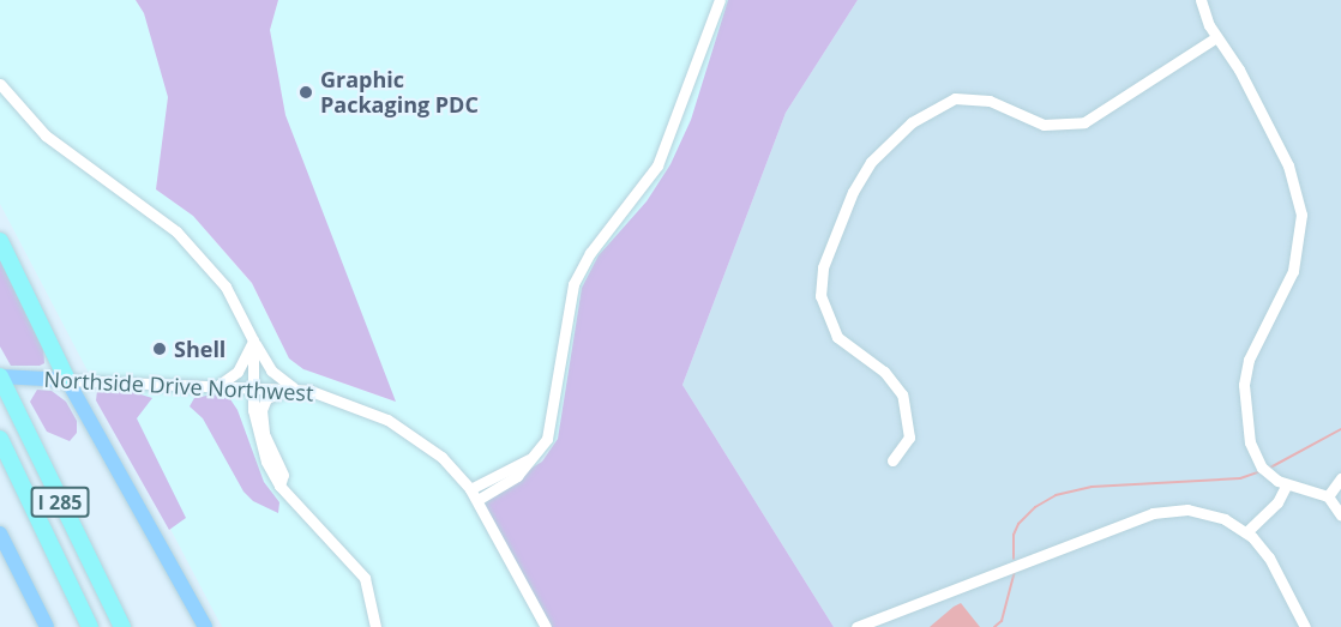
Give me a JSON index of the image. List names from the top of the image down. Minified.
{"streets":{"highway":["I 285"],"main road":["Northside Drive Northwest"]},"crossings":[["Northside Drive Northwest","I 285"]],"places":["Graphic Packaging PDC","Shell"]}
